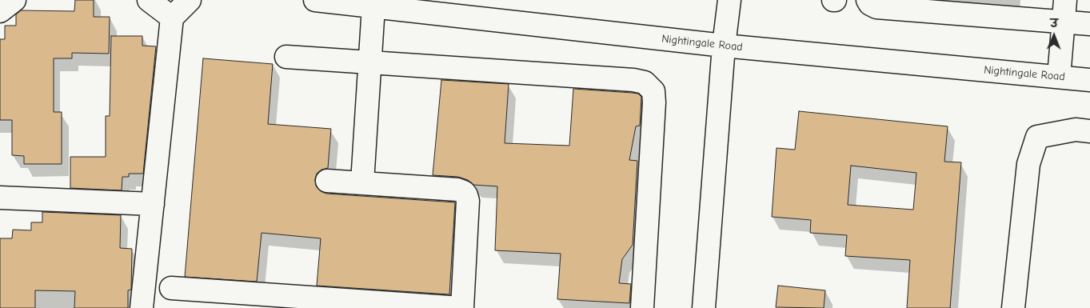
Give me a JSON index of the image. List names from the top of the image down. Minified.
{"streets":{"street":["Nightingale Road"]},"north":"top"}
